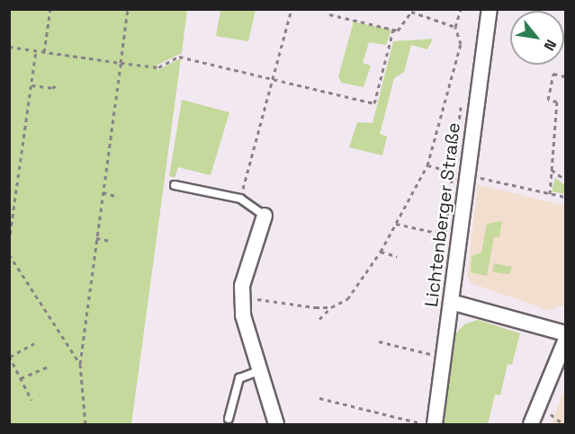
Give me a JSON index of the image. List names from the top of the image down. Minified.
{"streets":{"street":["Lichtenberger Straße"]},"north":"bottom right"}
